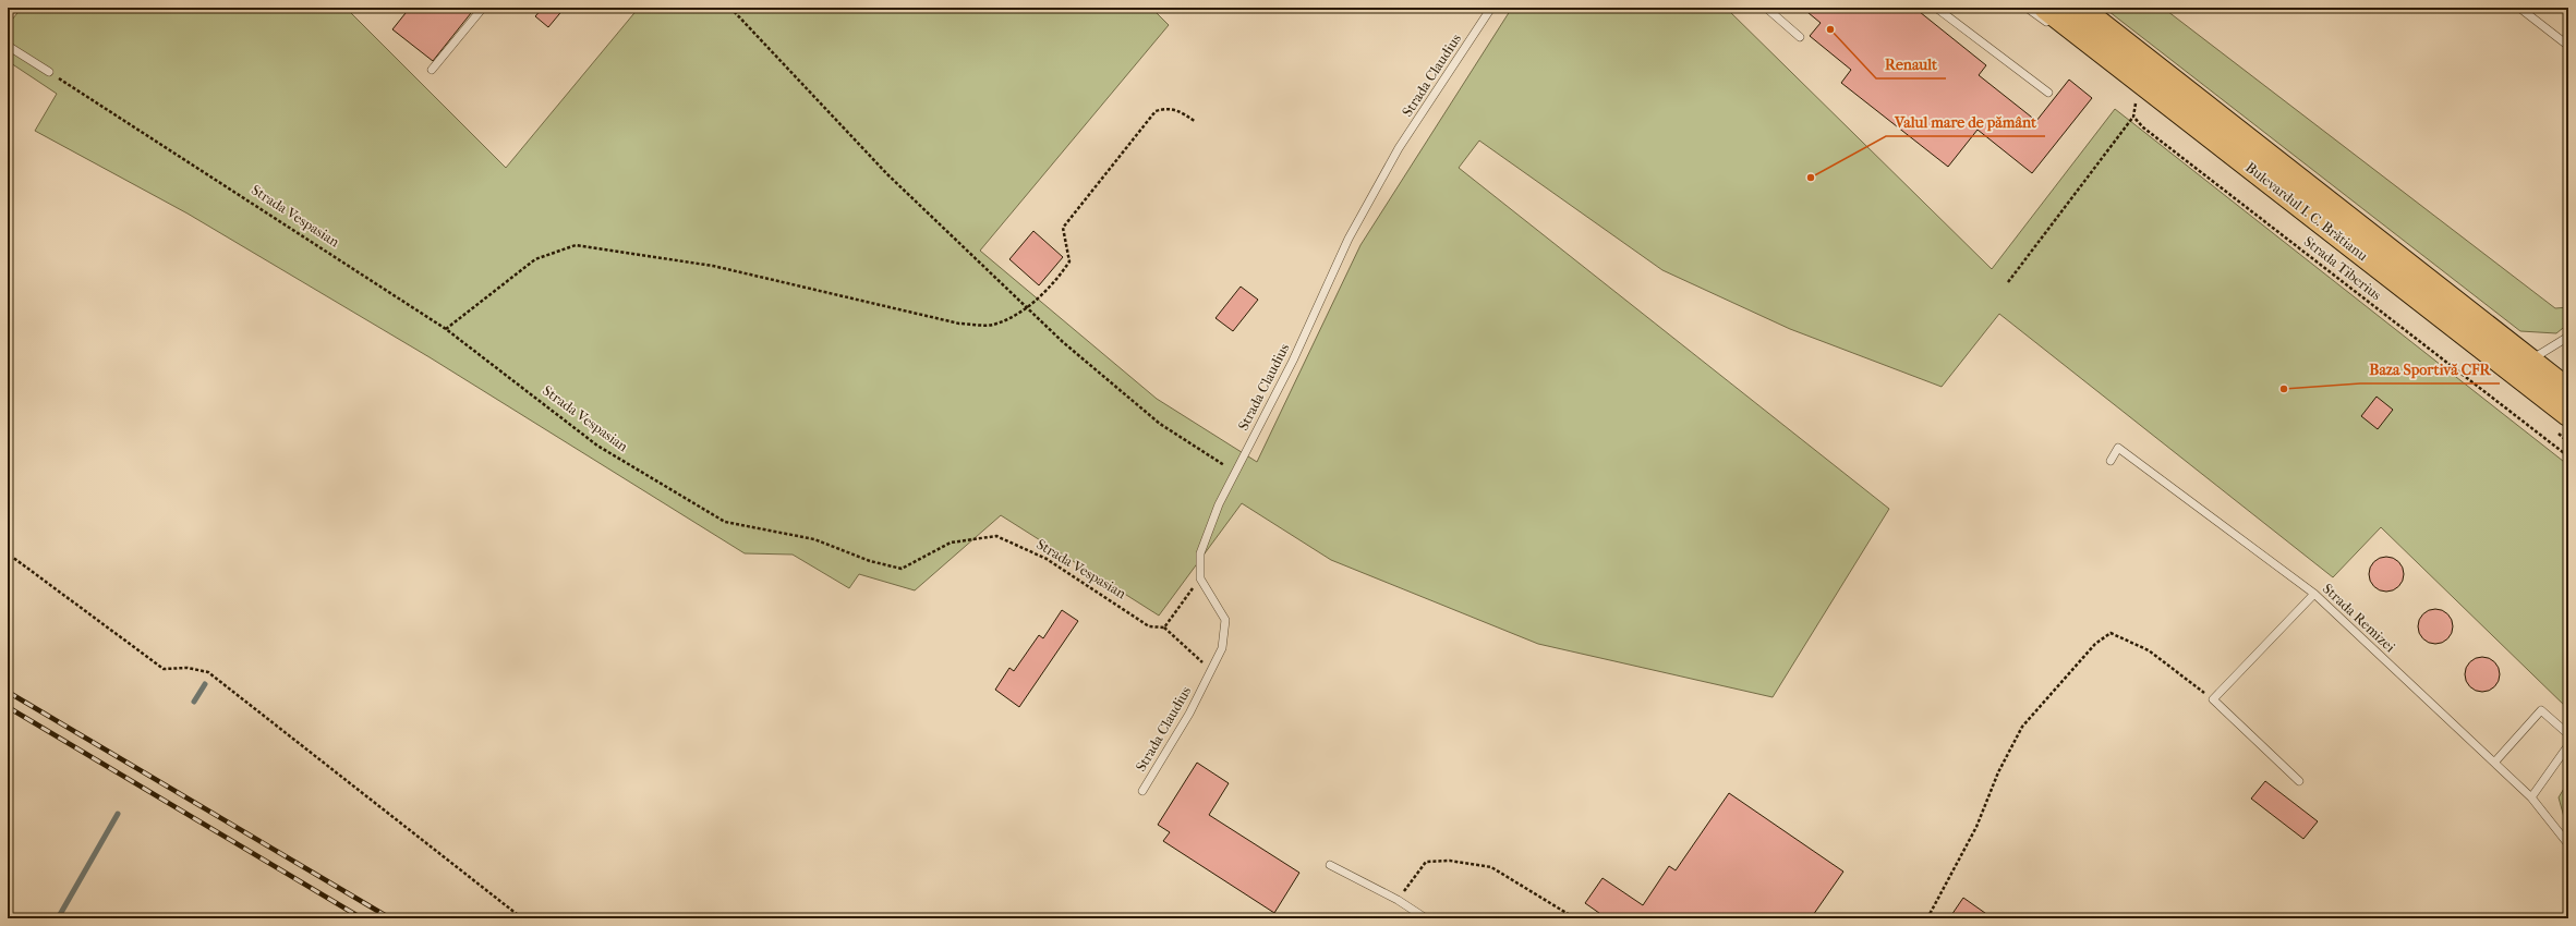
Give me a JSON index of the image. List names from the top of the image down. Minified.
{"streets":{"main road":["Bulevardul I. C. Brătianu"],"lane":["Strada Claudius","Strada Remizei"],"path":["Strada Vespasian","Strada Tiberius"]},"places":["Renault","Valul mare de pământ","Baza Sportivă CFR"]}
